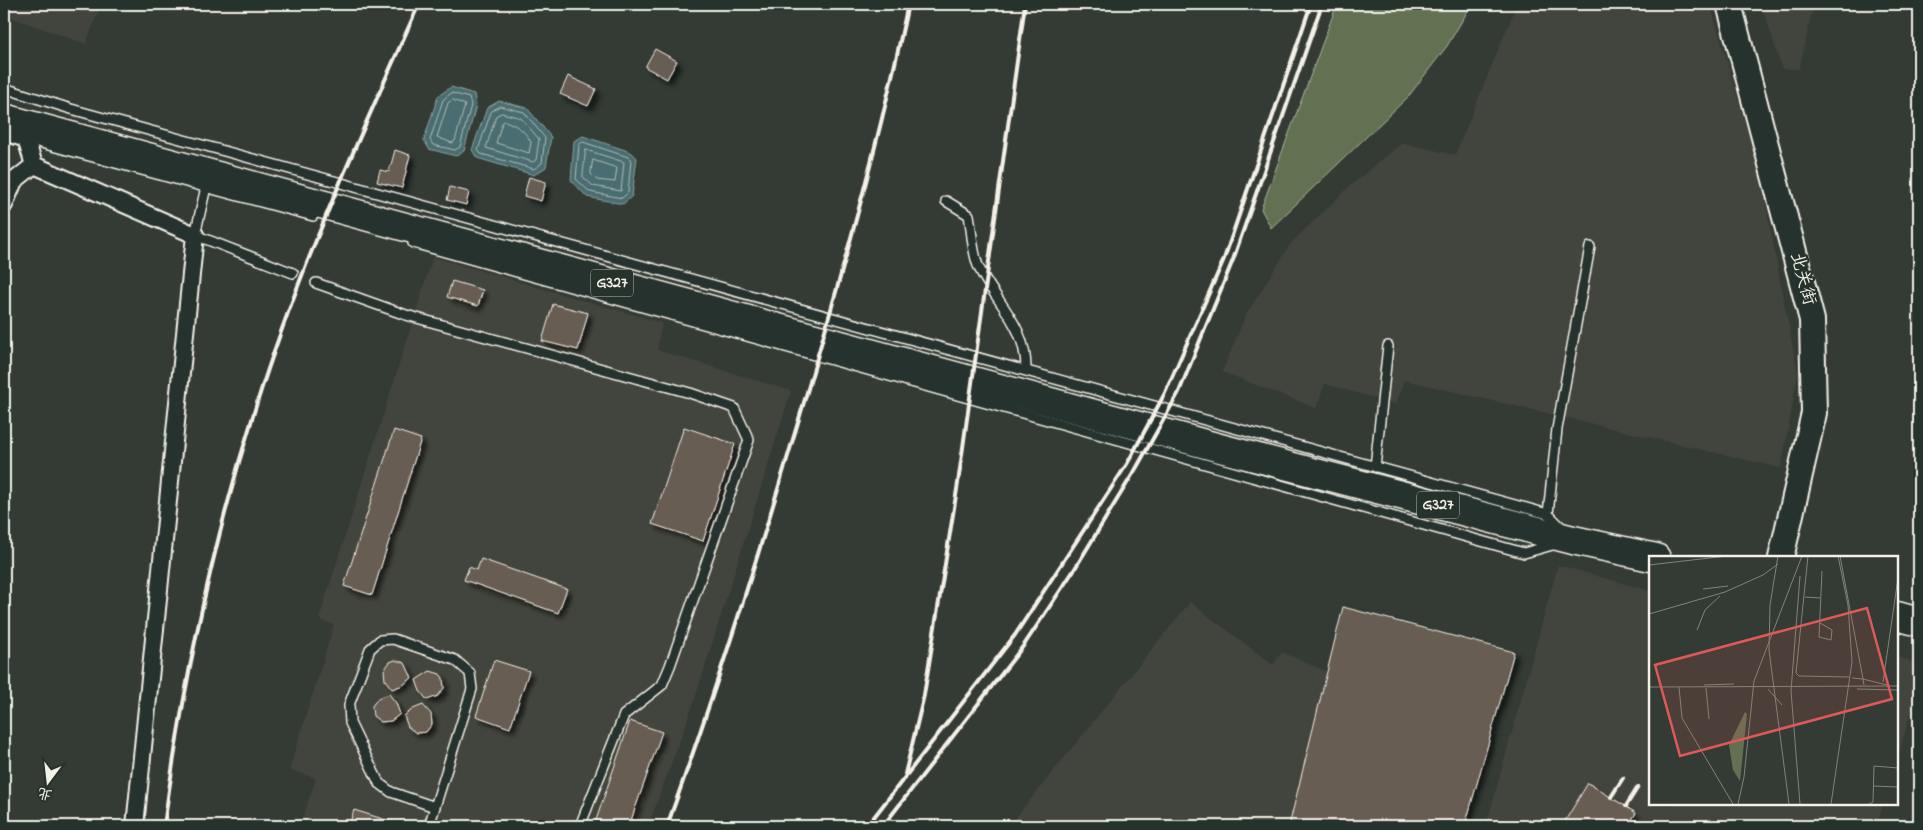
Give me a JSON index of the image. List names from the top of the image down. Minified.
{"streets":{"highway":["G327"],"main road":["北关街"]},"north":"bottom"}
